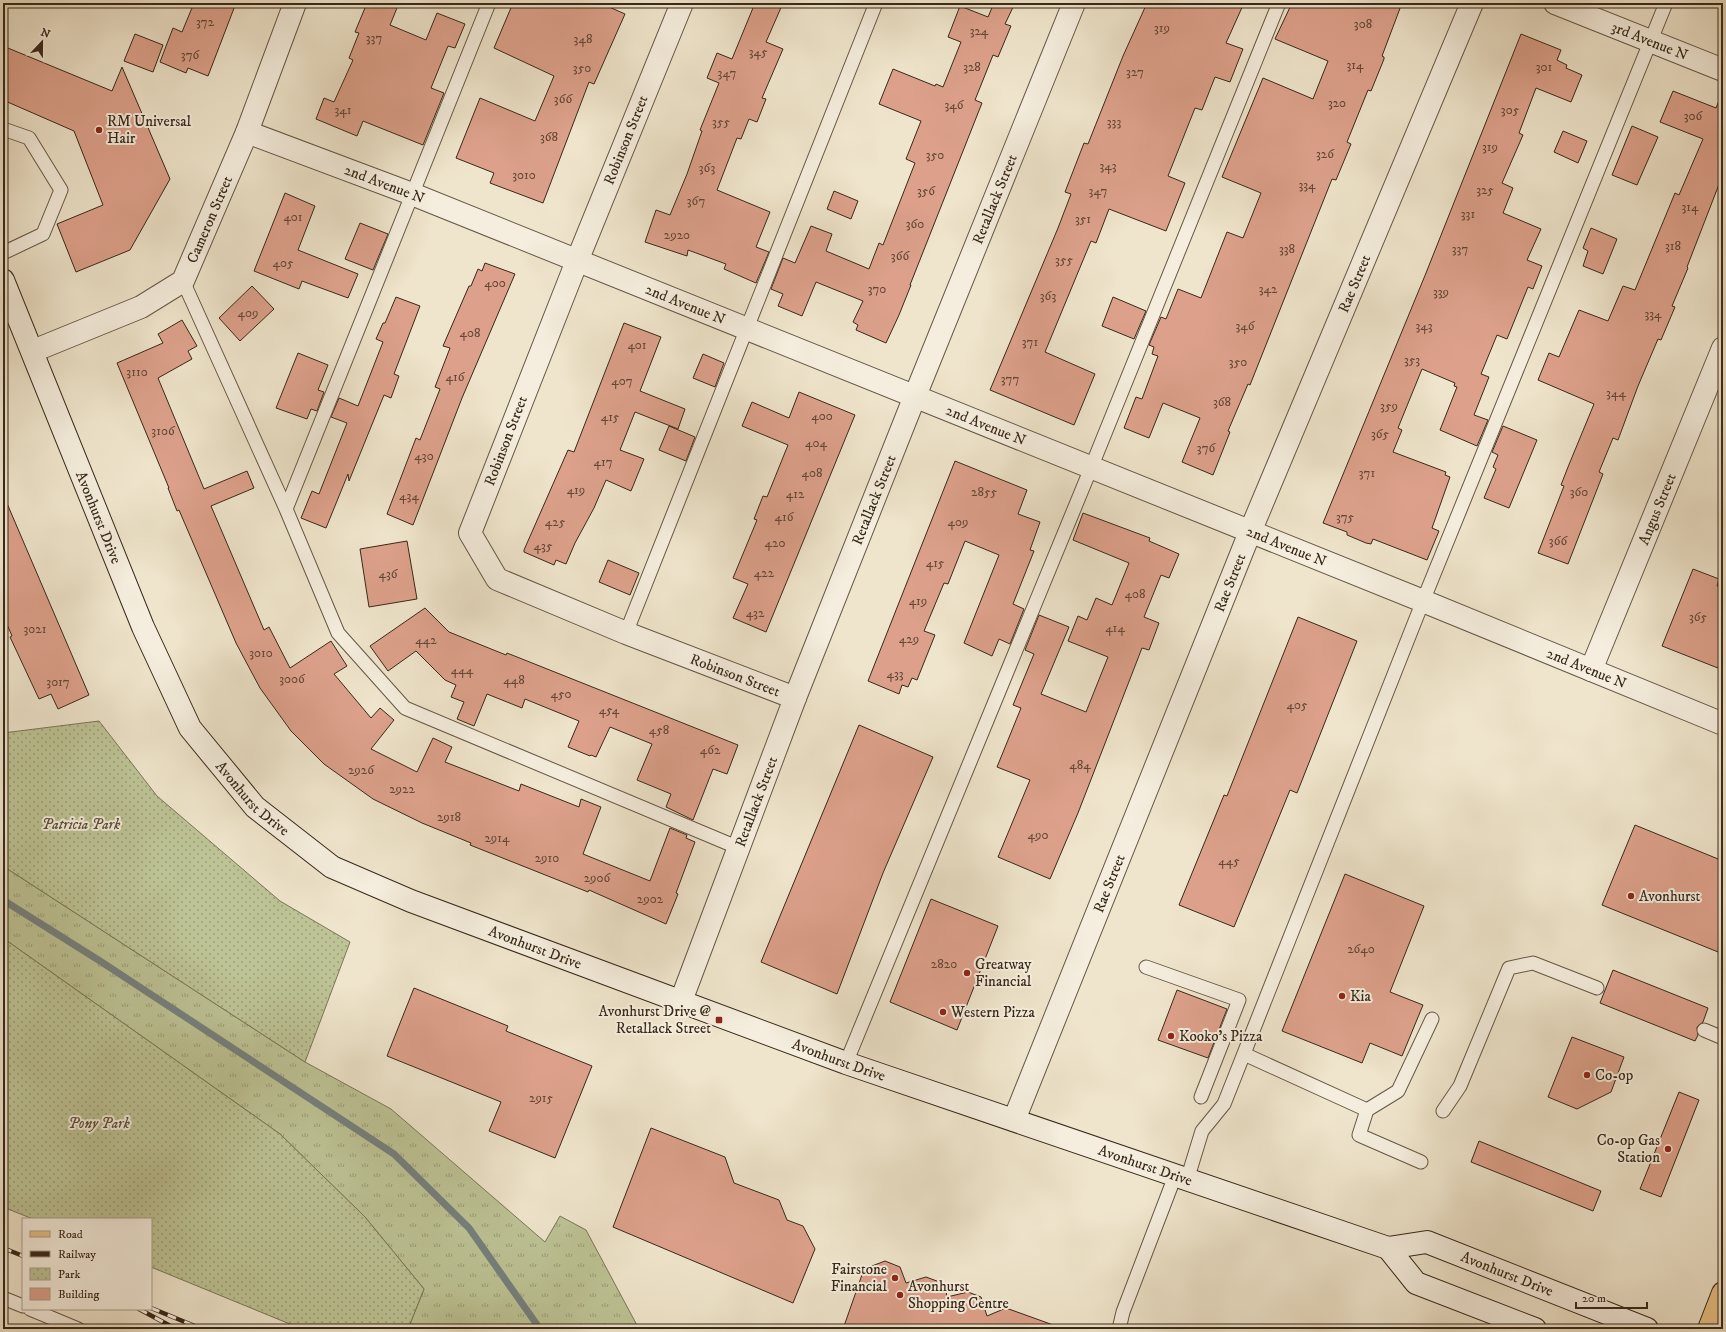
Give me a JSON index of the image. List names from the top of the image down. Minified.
{"streets":{"street":["3rd Avenue N","Robinson Street","2nd Avenue N","Retallack Street","Cameron Street","Rae Street","Angus Street","Avonhurst Drive"]},"crossings":[["Robinson Street","2nd Avenue N"],["Robinson Street","Retallack Street"],["2nd Avenue N","Retallack Street"],["2nd Avenue N","Cameron Street"],["2nd Avenue N","Rae Street"],["2nd Avenue N","Angus Street"],["Retallack Street","Avonhurst Drive"],["Cameron Street","Avonhurst Drive"],["Rae Street","Avonhurst Drive"]],"parks":["Patricia Park","Pony Park"],"places":{"other":["RM Universal Hair","Avonhurst","Greatway Financial","Kia","Western Pizza","Kooko's Pizza","Co-op","Co-op Gas Station","Fairstone Financial","Avonhurst Shopping Centre"],"transit":["Avonhurst Drive @ Retallack Street"]},"house_numbers":["372","308","319","324","337","348","345","376","314","328","301","350","327","347","366","320","346","341","305","306","355","333","368","319","326","350","343","363","3010","334","325","356","347","367","314","331","401","351","360","2920","318","338","337","366","355","405","400","370","342","339","363","409","334","346","343","408","371","401","353","350","3110","416","377","407","344","368","359","400","415","3106","365","404","376","430","417","408","371","419","2855","360","412","434","416","375","425","409","366","420","435","415","422","436","408","419","432","365","414","3021","429","442","3010","444","433","3006","448","3017","450","405","454","458","462","484","2926","2922","2918","490","2914","2910","445","2906","2902","2640","2820","2915"],"legend":["Road","Railway","Park","Building"],"scale_bar":"20 m","north":"top"}
